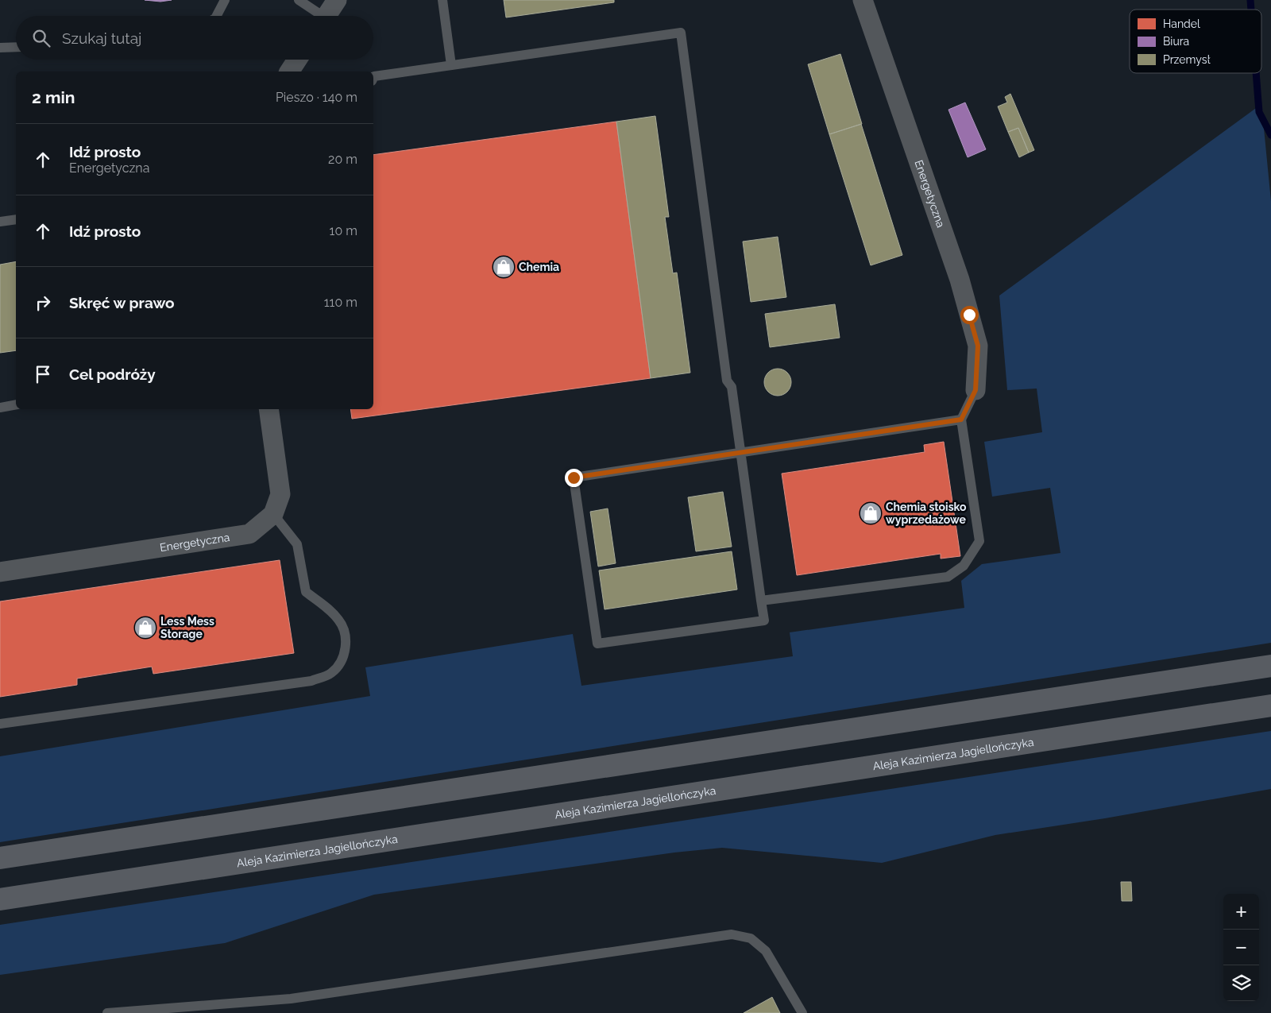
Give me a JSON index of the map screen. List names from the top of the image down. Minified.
{"streets":{"highway":["Aleja Kazimierza Jagiellończyka"],"street":["Energetyczna"]},"places":{"shop":["Chemia","Chemia stoisko wyprzedażowe","Less Mess Storage"]},"legend":["Handel","Biura","Przemysł"],"page":{"search":"Szukaj tutaj","heading":["2 min","Pieszo · 140 m"],"list":[["Idź prosto","Energetyczna","20 m"],["Idź prosto","10 m"],["Skręć w prawo","110 m"],"Cel podróży"],"map_buttons":["+","−"]}}
